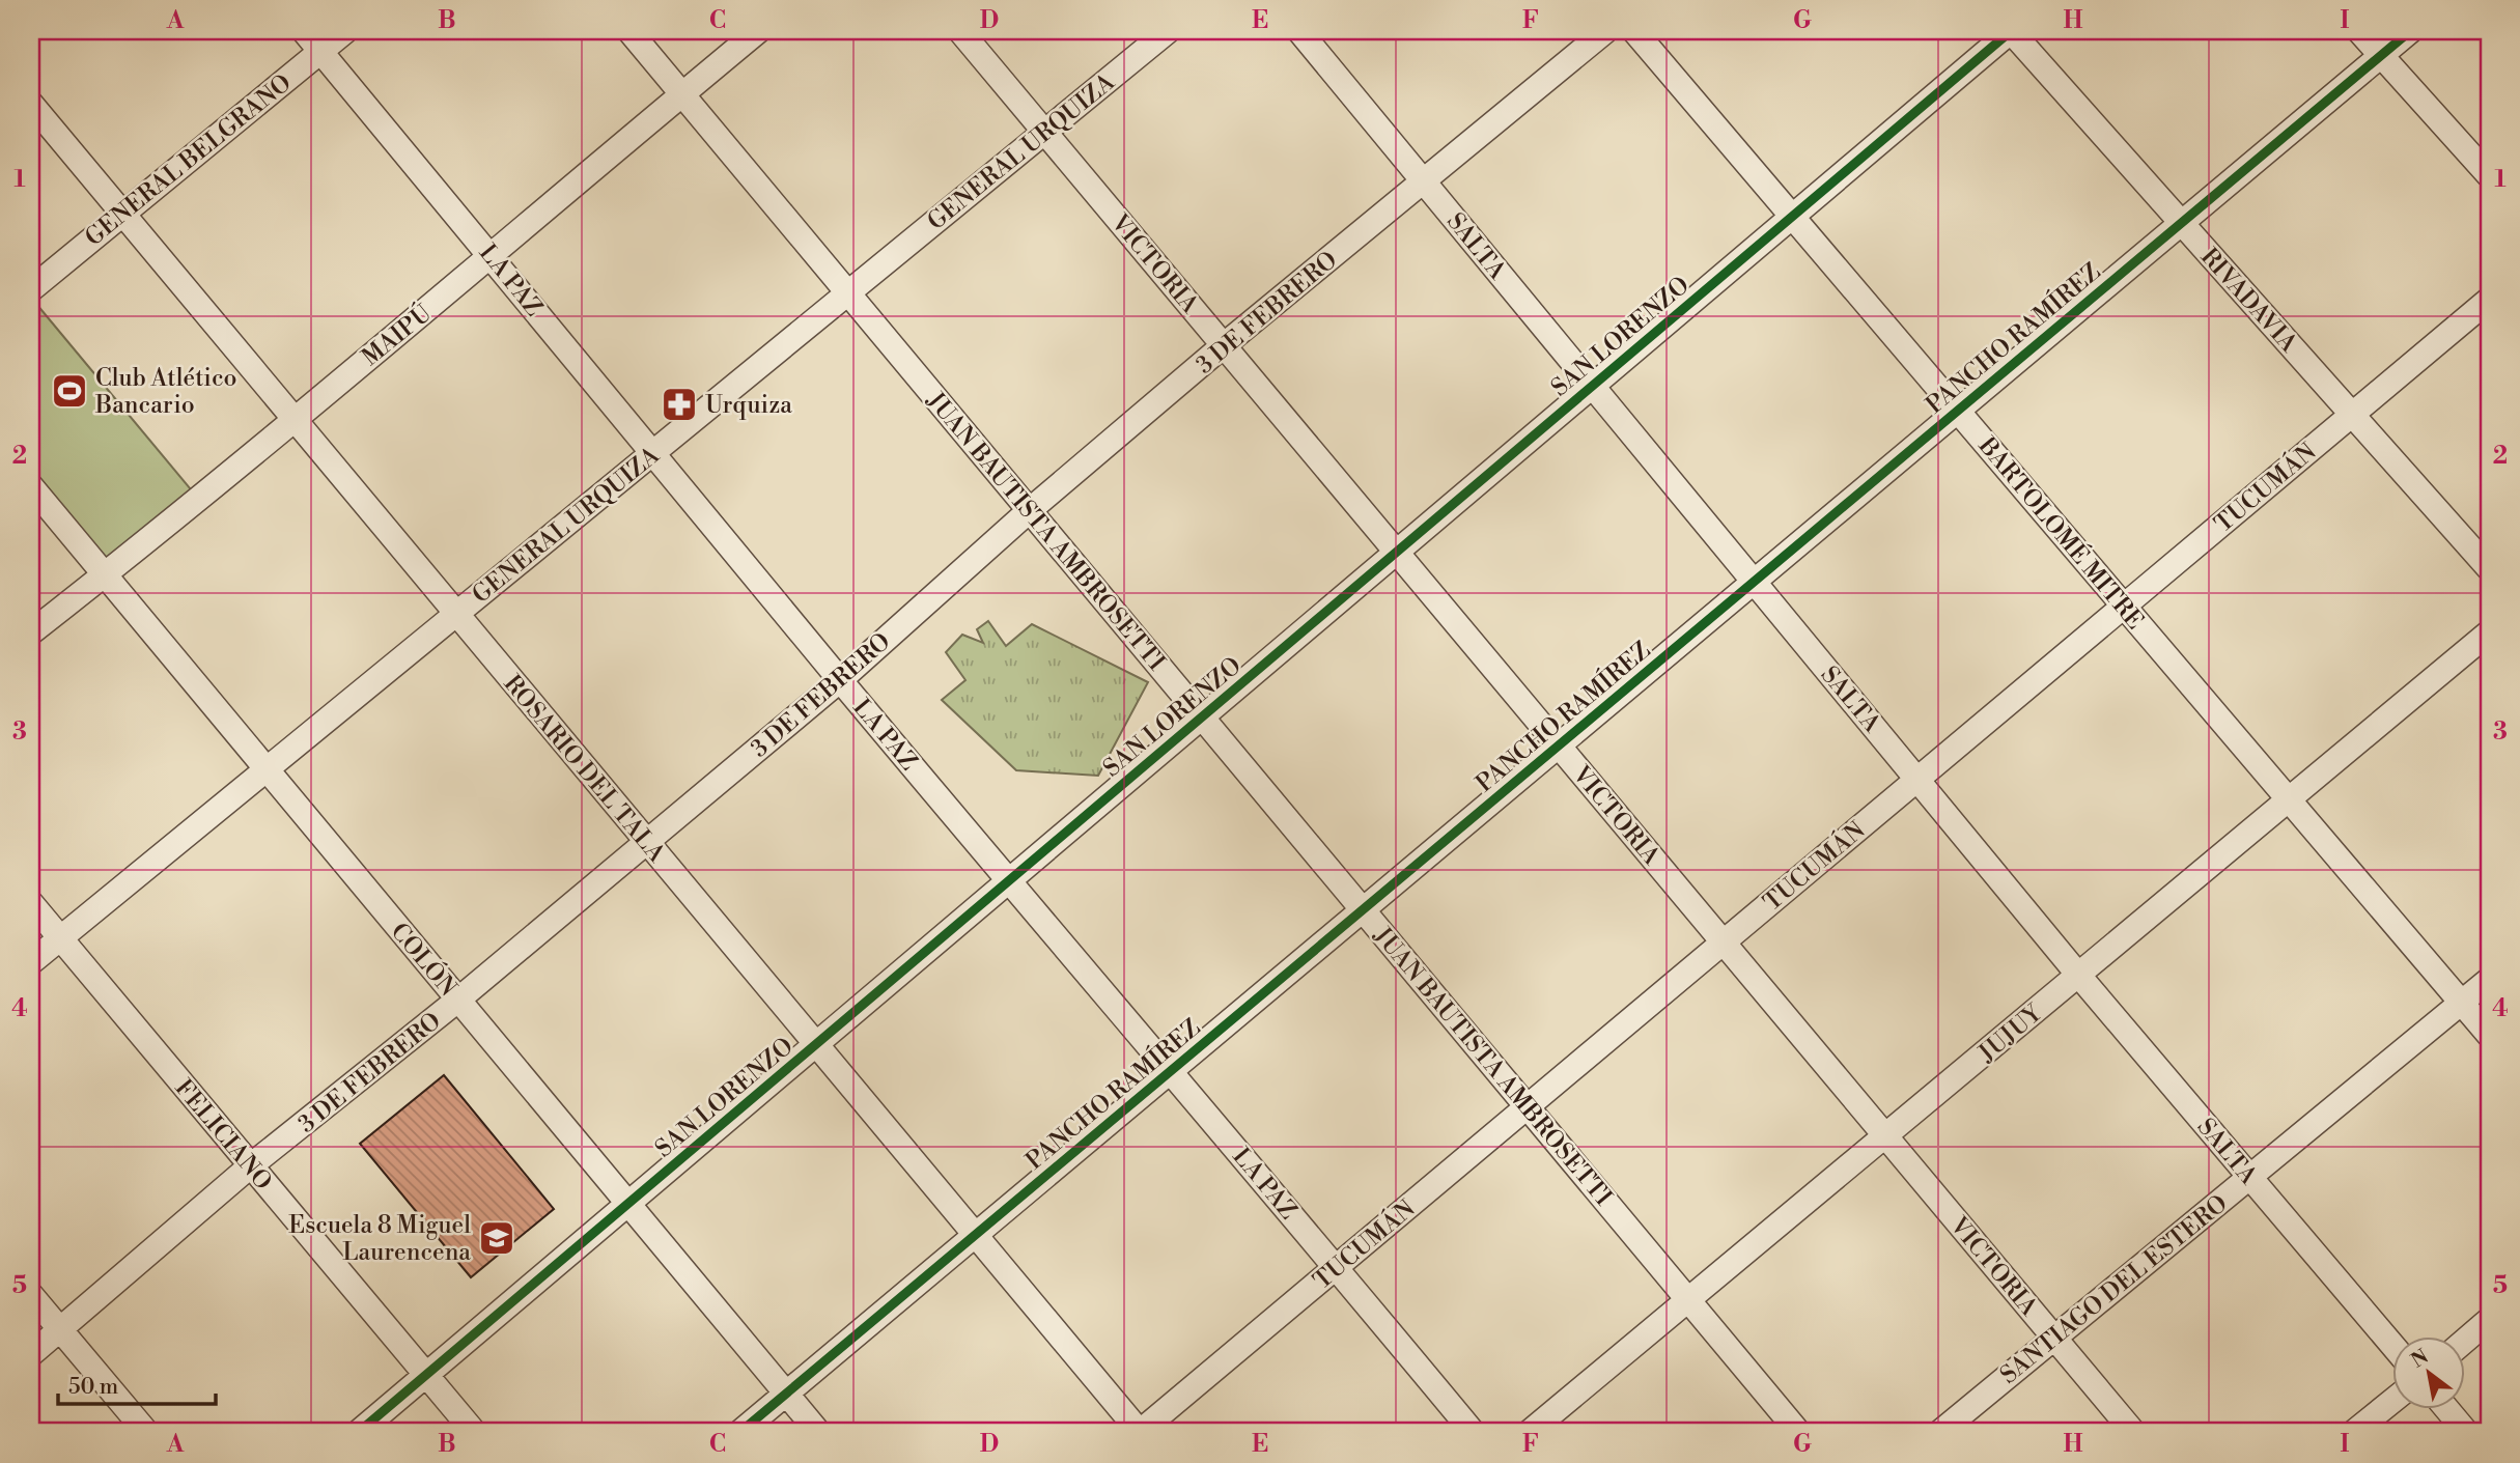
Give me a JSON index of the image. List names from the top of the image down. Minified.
{"streets":{"street":["GENERAL URQUIZA","GENERAL BELGRANO","SALTA","VICTORIA","LA PAZ","RIVADAVIA","3 DE FEBRERO","MAIPÚ","SAN LORENZO","PANCHO RAMÍREZ","TUCUMÁN","JUAN BAUTISTA AMBROSETTI","BARTOLOMÉ MITRE","ROSARIO DEL TALA","COLÓN","JUJUY","FELICIANO","SANTIAGO DEL ESTERO"]},"crossings":[["GENERAL URQUIZA","VICTORIA"],["GENERAL URQUIZA","LA PAZ"],["GENERAL URQUIZA","JUAN BAUTISTA AMBROSETTI"],["GENERAL URQUIZA","ROSARIO DEL TALA"],["GENERAL URQUIZA","COLÓN"],["GENERAL URQUIZA","FELICIANO"],["GENERAL BELGRANO","LA PAZ"],["GENERAL BELGRANO","ROSARIO DEL TALA"],["SALTA","3 DE FEBRERO"],["SALTA","SAN LORENZO"],["SALTA","PANCHO RAMÍREZ"],["SALTA","TUCUMÁN"],["SALTA","JUJUY"],["SALTA","SANTIAGO DEL ESTERO"],["VICTORIA","3 DE FEBRERO"],["VICTORIA","SAN LORENZO"],["VICTORIA","PANCHO RAMÍREZ"],["VICTORIA","TUCUMÁN"],["VICTORIA","JUJUY"],["VICTORIA","SANTIAGO DEL ESTERO"],["LA PAZ","3 DE FEBRERO"],["LA PAZ","MAIPÚ"],["LA PAZ","SAN LORENZO"],["LA PAZ","PANCHO RAMÍREZ"],["LA PAZ","TUCUMÁN"],["RIVADAVIA","SAN LORENZO"],["RIVADAVIA","PANCHO RAMÍREZ"],["RIVADAVIA","TUCUMÁN"],["3 DE FEBRERO","JUAN BAUTISTA AMBROSETTI"],["3 DE FEBRERO","ROSARIO DEL TALA"],["3 DE FEBRERO","COLÓN"],["3 DE FEBRERO","FELICIANO"],["MAIPÚ","JUAN BAUTISTA AMBROSETTI"],["MAIPÚ","ROSARIO DEL TALA"],["MAIPÚ","COLÓN"],["SAN LORENZO","JUAN BAUTISTA AMBROSETTI"],["SAN LORENZO","BARTOLOMÉ MITRE"],["SAN LORENZO","ROSARIO DEL TALA"],["SAN LORENZO","COLÓN"],["SAN LORENZO","FELICIANO"],["PANCHO RAMÍREZ","JUAN BAUTISTA AMBROSETTI"],["PANCHO RAMÍREZ","BARTOLOMÉ MITRE"],["PANCHO RAMÍREZ","ROSARIO DEL TALA"],["PANCHO RAMÍREZ","COLÓN"],["TUCUMÁN","JUAN BAUTISTA AMBROSETTI"],["TUCUMÁN","BARTOLOMÉ MITRE"],["TUCUMÁN","ROSARIO DEL TALA"],["JUAN BAUTISTA AMBROSETTI","JUJUY"],["BARTOLOMÉ MITRE","JUJUY"],["BARTOLOMÉ MITRE","SANTIAGO DEL ESTERO"]],"places":{"sports":["Club Atlético Bancario"],"pharmacy":["Urquiza"],"school or university":["Escuela 8 Miguel Laurencena"]},"scale_bar":"50 m","north":"top left","grid":{"columns":["A","B","C","D","E","F","G","H","I"],"rows":["1","2","3","4","5"]}}
